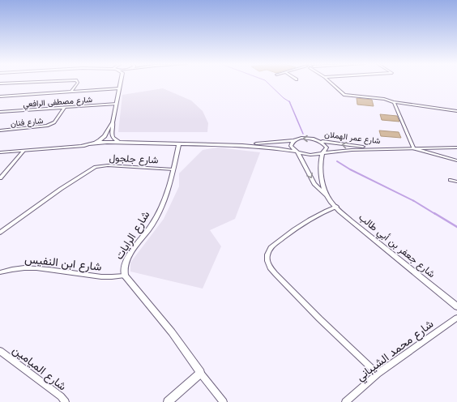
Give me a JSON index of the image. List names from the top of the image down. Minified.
{"streets":{"street":["شارع مصطفى الرافعي","شارع فنان","شارع عمر الهملان","شارع جلجول","شارع الرايات","شارع جعفر بن أبي طالب","شارع ابن النفيس","شارع محمد الشيباني","شارع الميامين"]},"crossings":[["شارع مصطفى الرافعي","شارع فنان"],["شارع عمر الهملان","شارع جعفر بن أبي طالب"],["شارع جلجول","شارع الرايات"],["شارع الرايات","شارع ابن النفيس"]]}
